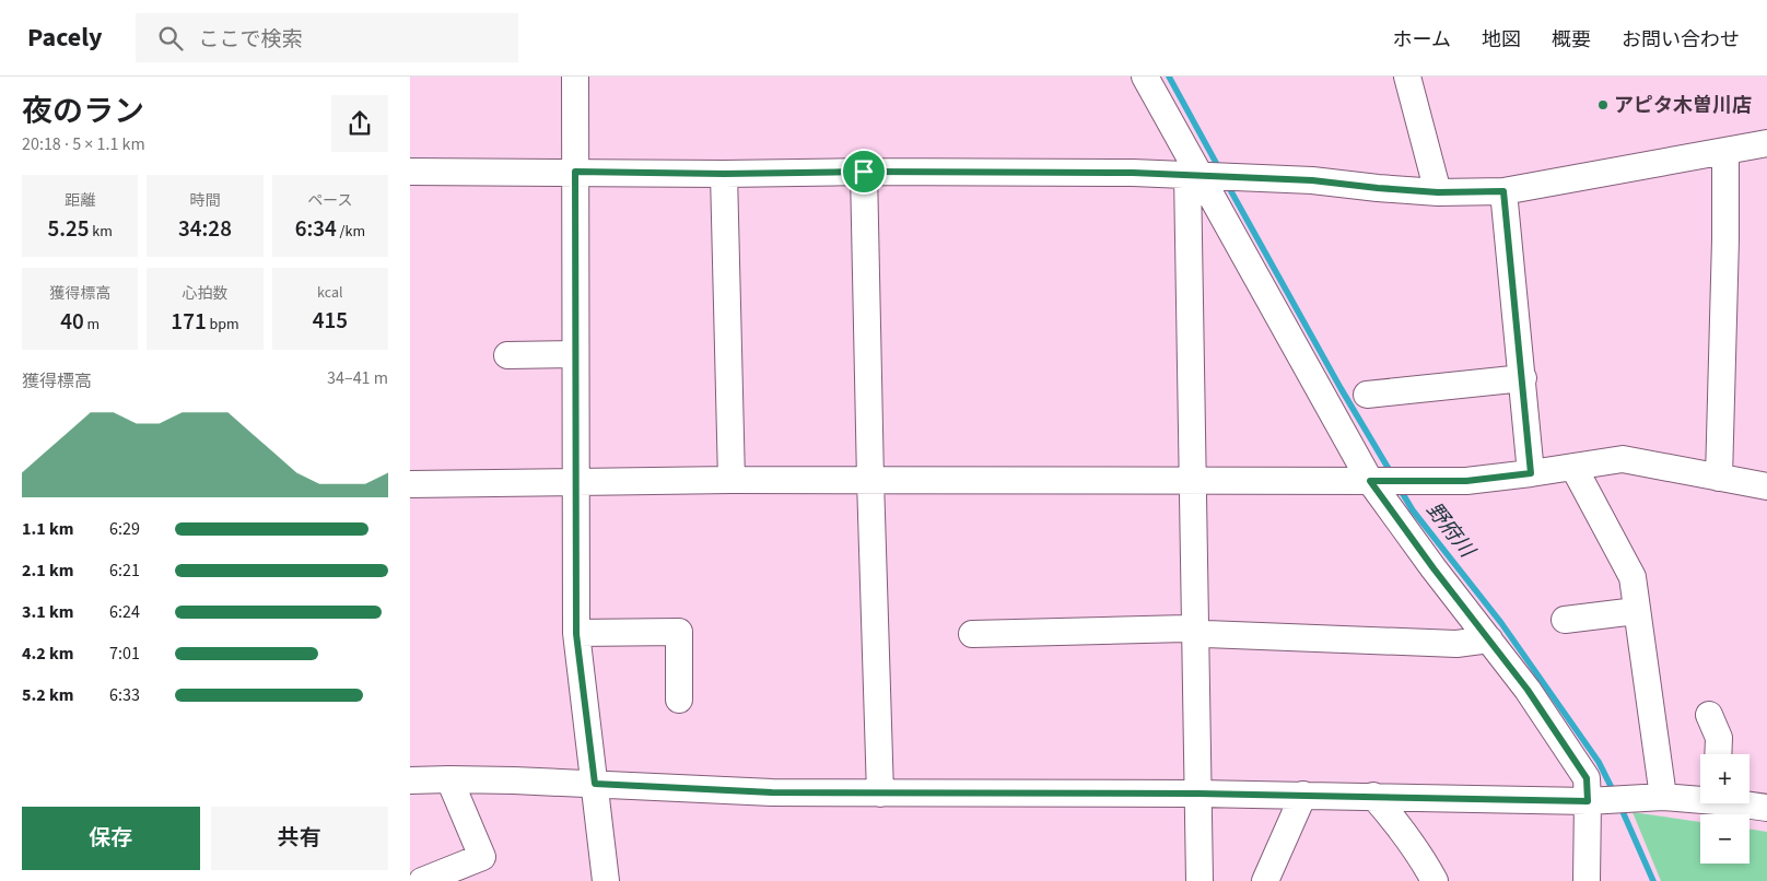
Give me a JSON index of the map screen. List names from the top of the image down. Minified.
{"water":["野府川"],"places":["アピタ木曽川店"],"page":{"header":"Pacely","search":"ここで検索","nav":["ホーム","地図","概要","お問い合わせ"],"heading":["夜のラン","20:18 · 5 × 1.1 km"],"stats":[["距離","5.25 km"],["時間","34:28"],["ペース","6:34 /km"],["獲得標高","40 m"],["心拍数","171 bpm"],["kcal","415"]],"chart":["獲得標高","34–41 m"],"list":[{"name":"1.1 km","note":"6:29"},{"name":"2.1 km","note":"6:21"},{"name":"3.1 km","note":"6:24"},{"name":"4.2 km","note":"7:01"},{"name":"5.2 km","note":"6:33"}],"map_buttons":["+","−"],"buttons":["保存","共有"]}}
